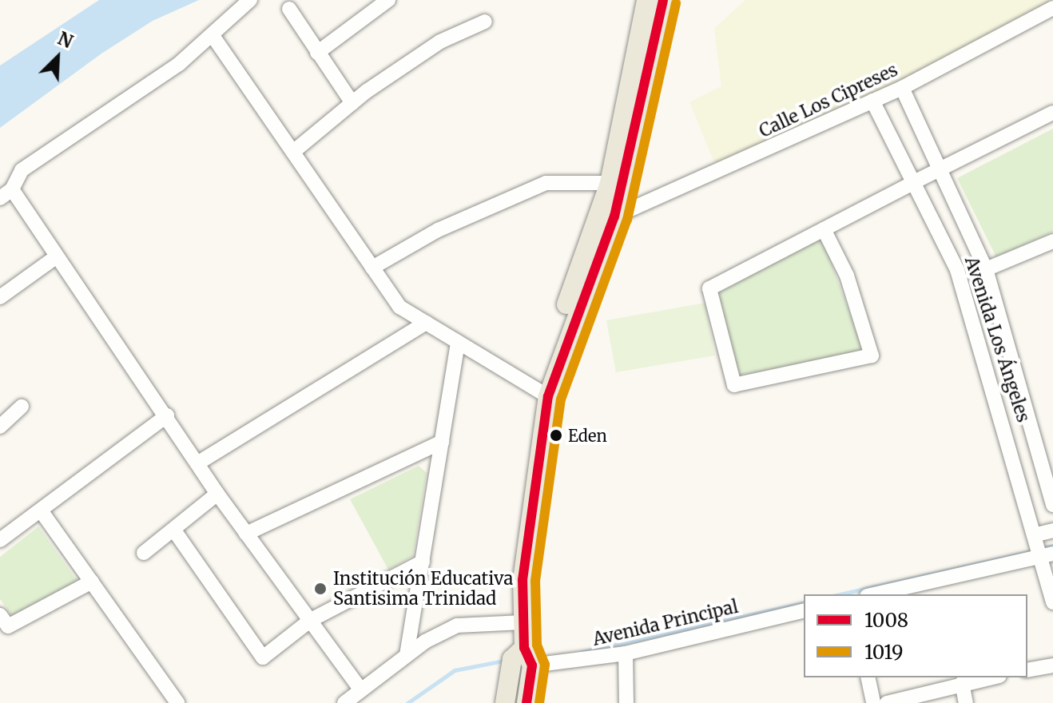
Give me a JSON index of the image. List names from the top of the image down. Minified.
{"streets":{"street":["Calle Los Cipreses","Avenida Los Ángeles","Avenida Principal"]},"crossings":[["Calle Los Cipreses","Avenida Los Ángeles"]],"places":["Eden","Institución Educativa Santisima Trinidad"],"lines":["transit line 1008","transit line 1019"],"legend":["1008","1019"],"north":"top right"}
